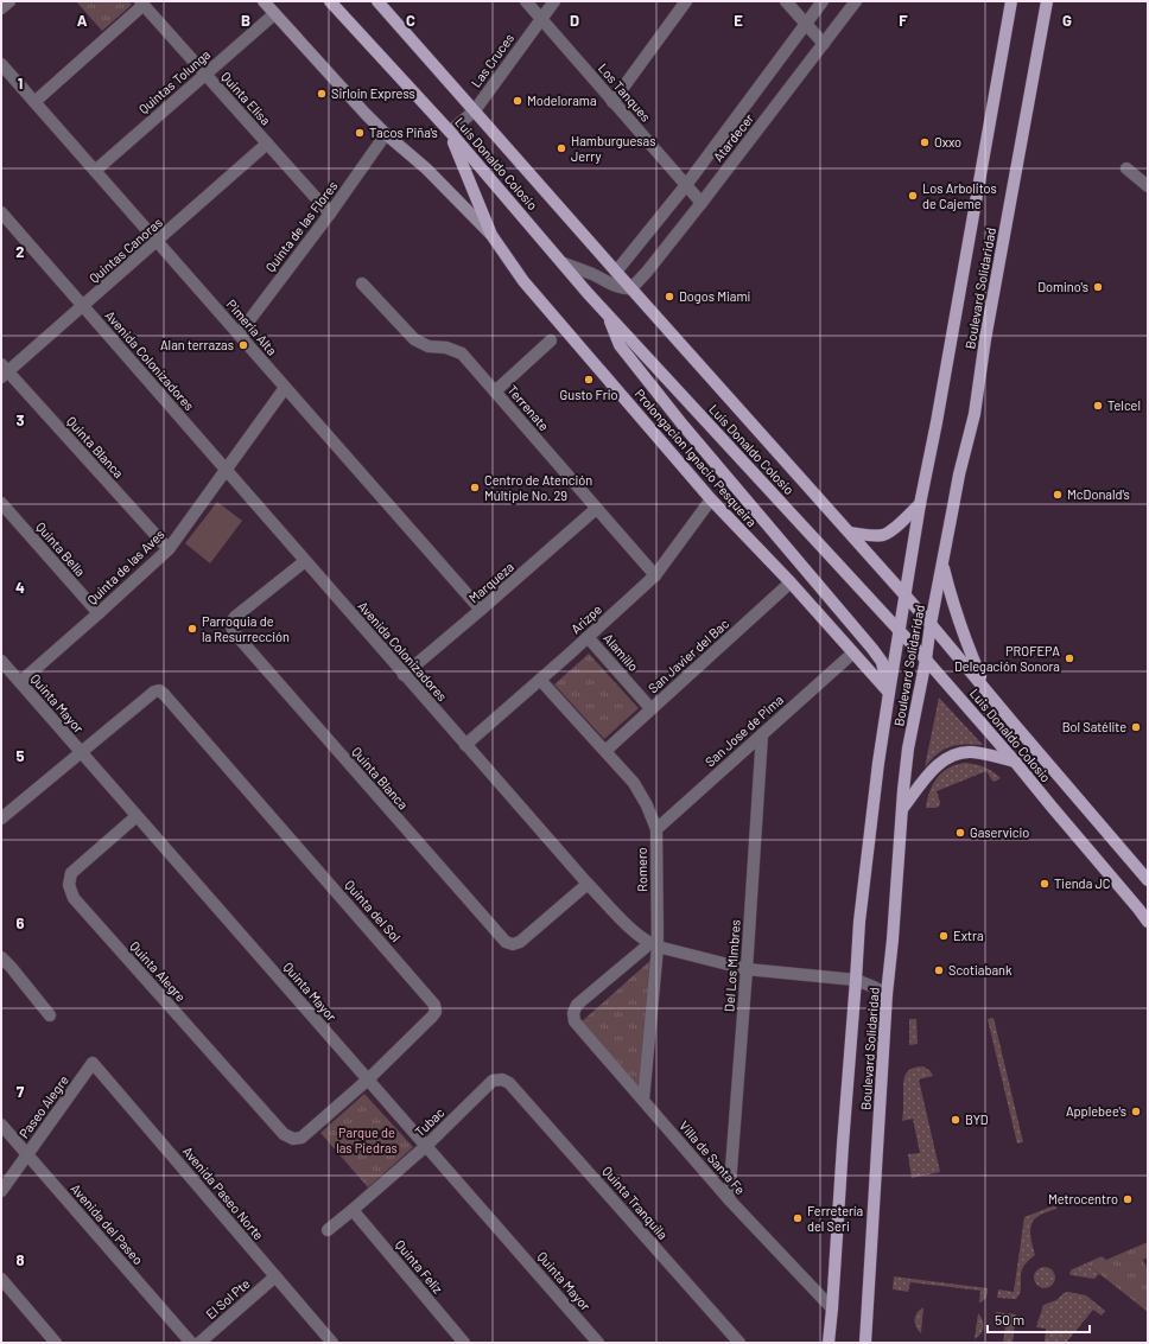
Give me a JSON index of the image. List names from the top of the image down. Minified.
{"streets":{"main road":["Luis Donaldo Colosio","Boulevard Solidaridad","Prolongacion Ignacio Pesqueira"],"street":["Las Cruces","Quintas Tolunga","Los Tanques","Quinta Elisa","Atardecer","Quinta de las Flores","Quintas Canoras","Pimeria Alta","Avenida Colonizadores","Terrenate","Quinta Blanca","Quinta Bella","Quinta de las Aves","Marqueza","Arizpe","Alamillo","San Javier del Bac","Quinta Mayor","San Jose de Pima","Romero","Quinta del Sol","Del Los MImbres","Quinta Alegre","Paseo Alegre","Tubac","Villa de Santa Fe","Avenida Paseo Norte","Quinta Tranquila","Avenida del Paseo","Quinta Feliz","El Sol Pte"]},"crossings":[["Las Cruces","Los Tanques"],["Las Cruces","Luis Donaldo Colosio"],["Las Cruces","Prolongacion Ignacio Pesqueira"],["Quintas Tolunga","Quinta Elisa"],["Quintas Tolunga","Pimeria Alta"],["Quintas Tolunga","Prolongacion Ignacio Pesqueira"],["Los Tanques","Atardecer"],["Quinta Elisa","Quinta de las Flores"],["Quinta Elisa","Quintas Canoras"],["Atardecer","Luis Donaldo Colosio"],["Luis Donaldo Colosio","Boulevard Solidaridad"],["Luis Donaldo Colosio","Prolongacion Ignacio Pesqueira"],["Quinta de las Flores","Pimeria Alta"],["Quinta de las Flores","Prolongacion Ignacio Pesqueira"],["Quintas Canoras","Pimeria Alta"],["Quintas Canoras","Avenida Colonizadores"],["Quintas Canoras","Quinta Blanca"],["Boulevard Solidaridad","Avenida Colonizadores"],["Boulevard Solidaridad","Prolongacion Ignacio Pesqueira"],["Boulevard Solidaridad","Villa de Santa Fe"],["Pimeria Alta","Quinta de las Aves"],["Pimeria Alta","Marqueza"],["Avenida Colonizadores","Quinta Blanca"],["Avenida Colonizadores","Quinta de las Aves"],["Avenida Colonizadores","Marqueza"],["Avenida Colonizadores","Arizpe"],["Avenida Colonizadores","Romero"],["Avenida Colonizadores","Del Los MImbres"],["Avenida Colonizadores","Villa de Santa Fe"],["Terrenate","Marqueza"],["Terrenate","Arizpe"],["Quinta Blanca","Quinta de las Aves"],["Prolongacion Ignacio Pesqueira","Arizpe"],["Prolongacion Ignacio Pesqueira","San Javier del Bac"],["Prolongacion Ignacio Pesqueira","San Jose de Pima"],["Quinta Bella","Quinta de las Aves"],["Quinta de las Aves","Quinta Mayor"],["Arizpe","Alamillo"],["Arizpe","Romero"],["Alamillo","San Javier del Bac"],["San Javier del Bac","Romero"],["Quinta Mayor","Quinta del Sol"],["Quinta Mayor","Quinta Alegre"],["Quinta Mayor","Tubac"],["San Jose de Pima","Romero"],["San Jose de Pima","Del Los MImbres"],["Romero","Villa de Santa Fe"],["Quinta del Sol","Quinta Alegre"],["Del Los MImbres","Villa de Santa Fe"],["Paseo Alegre","Avenida Paseo Norte"],["Paseo Alegre","Avenida del Paseo"],["Tubac","Quinta Tranquila"],["Tubac","Quinta Feliz"],["Avenida Paseo Norte","El Sol Pte"]],"parks":["Parque de las Piedras"],"places":["Sirloin Express","Modelorama","Tacos Piña's","Oxxo","Hamburguesas Jerry","Los Arbolitos de Cajeme","Domino's","Dogos Miami","Alan terrazas","Gusto Frio","Telcel","Centro de Atención Múltiple No. 29","McDonald's","Parroquia de la Resurrección","PROFEPA Delegación Sonora","Bol Satélite","Gaservicio","Tienda JC","Extra","Scotiabank","Applebee's","BYD","Metrocentro","Ferretería del Seri"],"scale_bar":"50 m","grid":{"columns":["A","B","C","D","E","F","G"],"rows":["1","2","3","4","5","6","7","8"]}}
